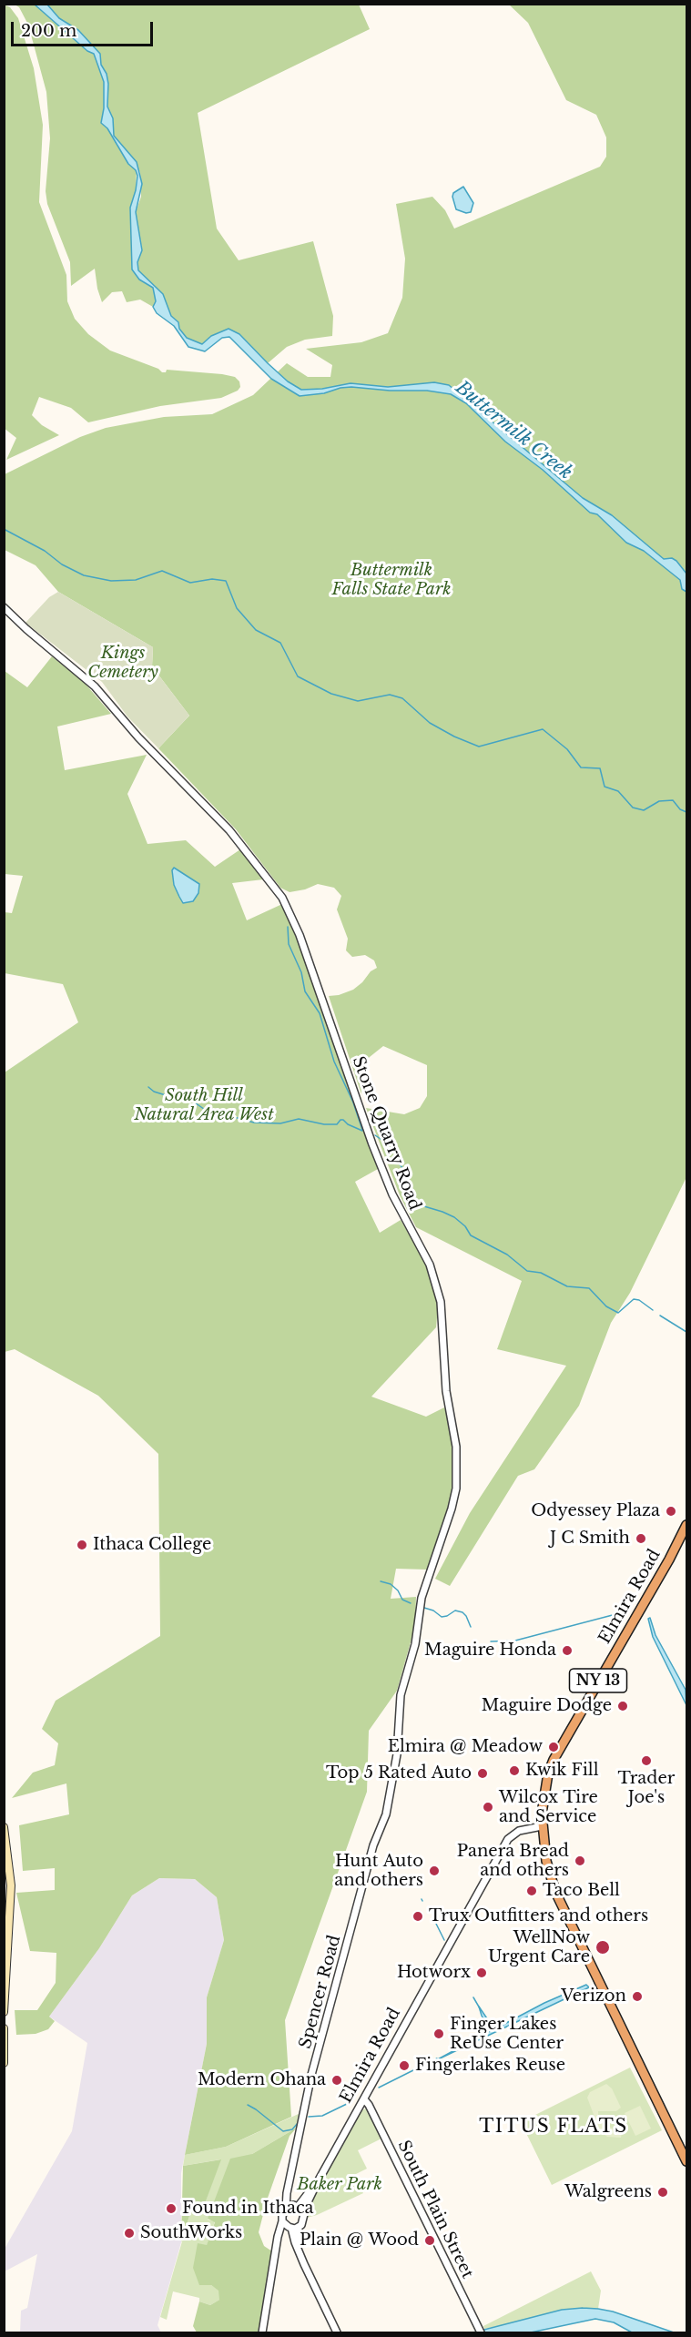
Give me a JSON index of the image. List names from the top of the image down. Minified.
{"streets":{"highway":["Elmira Road","NY 13"],"street":["Stone Quarry Road","Spencer Road","South Plain Street"]},"crossings":[["Stone Quarry Road","Spencer Road"],["Elmira Road","NY 13"],["Elmira Road","Spencer Road"],["Elmira Road","South Plain Street"]],"districts":["TITUS FLATS"],"water":["Buttermilk Creek"],"parks":["Buttermilk Falls State Park","Kings Cemetery","South Hill Natural Area West","Baker Park"],"places":["Odyessey Plaza","J C Smith","Ithaca College","Maguire Honda","Maguire Dodge","Elmira @ Meadow","Trader Joe's","Kwik Fill","Top 5 Rated Auto","Wilcox Tire and Service","Panera Bread and others","Hunt Auto and others","Taco Bell","Trux Outfitters and others","WellNow Urgent Care","Hotworx","Verizon","Finger Lakes ReUse Center","Fingerlakes Reuse","Modern Ohana","Walgreens","Found in Ithaca","SouthWorks","Plain @ Wood"],"scale_bar":"200 m"}
